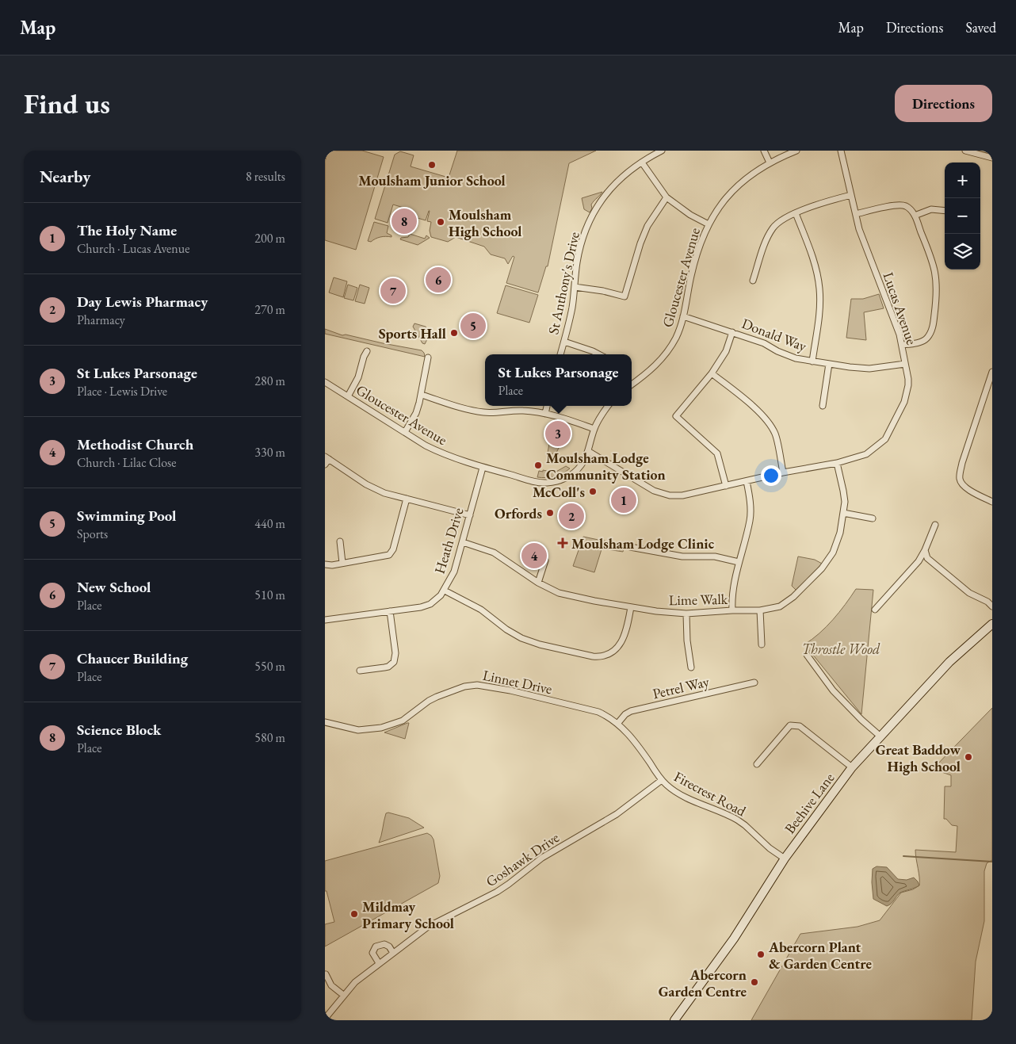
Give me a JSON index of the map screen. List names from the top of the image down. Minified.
{"streets":{"main road":["Beehive Lane"],"street":["Gloucester Avenue","St Anthony's Drive","Lucas Avenue","Donald Way","Heath Drive","Lime Walk","Linnet Drive","Petrel Way","Firecrest Road","Goshawk Drive"]},"crossings":[["Gloucester Avenue","Lucas Avenue"],["Gloucester Avenue","Donald Way"],["Gloucester Avenue","Heath Drive"],["Lucas Avenue","Donald Way"],["Lucas Avenue","Lime Walk"],["Heath Drive","Lime Walk"],["Linnet Drive","Petrel Way"],["Linnet Drive","Firecrest Road"],["Petrel Way","Firecrest Road"],["Firecrest Road","Beehive Lane"],["Firecrest Road","Goshawk Drive"]],"parks":["Throstle Wood"],"places":{"other":["Moulsham Junior School","Moulsham High School","Sports Hall","Moulsham Lodge Community Station","McColl's","Orfords","Great Baddow High School","Mildmay Primary School","Abercorn Plant & Garden Centre","Abercorn Garden Centre"],"health":["Moulsham Lodge Clinic"]},"page":{"header":"Map","nav":["Map","Directions","Saved"],"buttons":"Directions","title":"Find us","heading":["Nearby","8 results"],"map_buttons":["+","−"],"list":[{"mark":"1","name":"The Holy Name","note":"Church · Lucas Avenue","value":"200 m"},{"mark":"2","name":"Day Lewis Pharmacy","note":"Pharmacy","value":"270 m"},{"mark":"3","name":"St Lukes Parsonage","note":"Place · Lewis Drive","value":"280 m"},{"mark":"4","name":"Methodist Church","note":"Church · Lilac Close","value":"330 m"},{"mark":"5","name":"Swimming Pool","note":"Sports","value":"440 m"},{"mark":"6","name":"New School","note":"Place","value":"510 m"},{"mark":"7","name":"Chaucer Building","note":"Place","value":"550 m"},{"mark":"8","name":"Science Block","note":"Place","value":"580 m"}],"pins":["8","6","7","5","3","1","2","4"],"popup":["St Lukes Parsonage","Place"]}}
